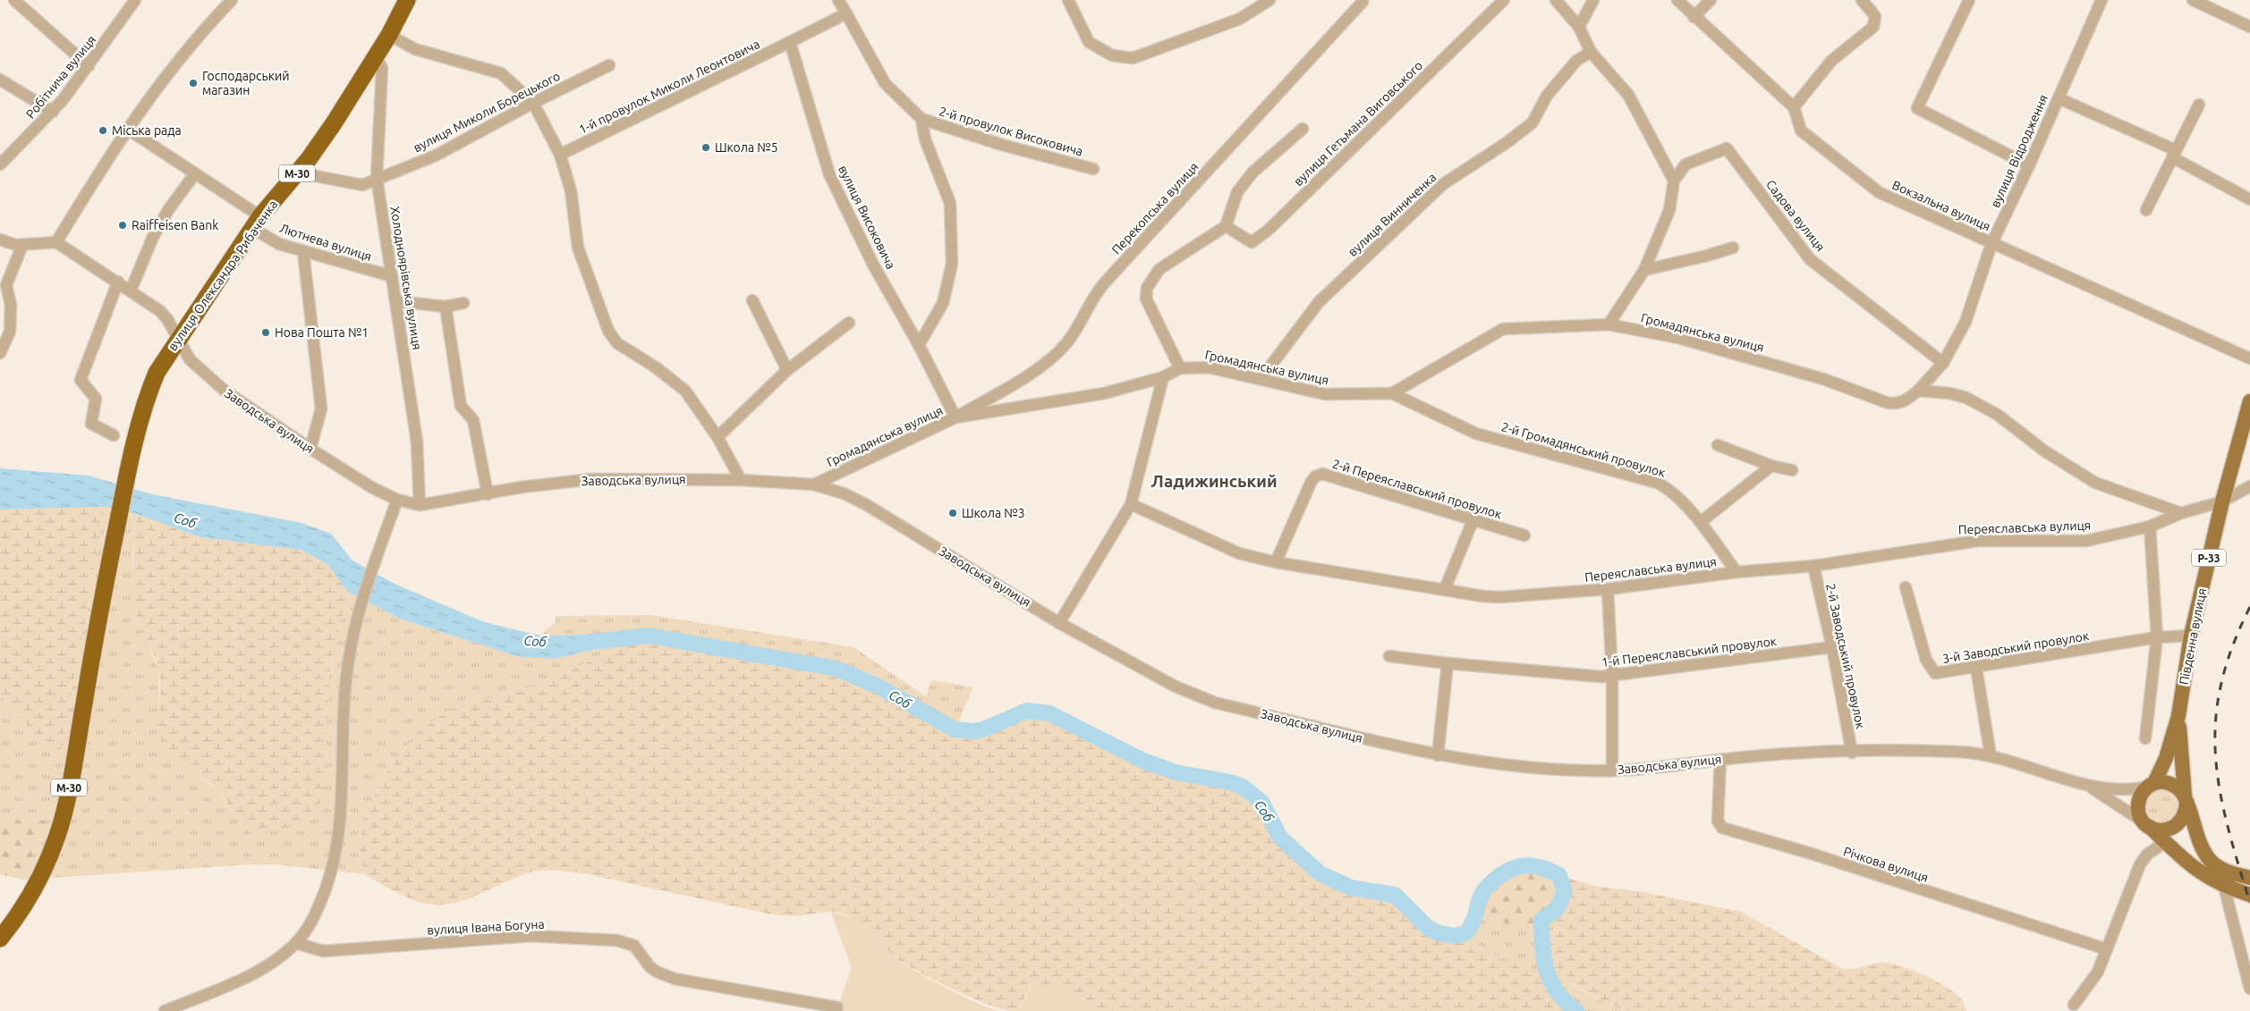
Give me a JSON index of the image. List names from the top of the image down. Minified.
{"streets":{"highway":["М-30","вулиця Олександра Рибаченка"],"main road":["Заводська вулиця","Р-33","Південна вулиця"],"street":["Робітнича вулиця","1-й провулок Миколи Леонтовича","вулиця Миколи Борецького","вулиця Гетьмана Виговського","2-й провулок Високовича","вулиця Відродження","Вокзальна вулиця","Перекопська вулиця","вулиця Винниченка","Садова вулиця","вулиця Високовича","Лютнева вулиця","Холодноярівська вулиця","Громадянська вулиця","2-й Громадянський провулок","2-й Переяславський провулок","Переяславська вулиця","3-й Заводський провулок","1-й Переяславський провулок","2-й Заводський провулок","Річкова вулиця","вулиця Івана Богуна"]},"crossings":[["1-й провулок Миколи Леонтовича","вулиця Високовича"],["вулиця Миколи Борецького","вулиця Олександра Рибаченка"],["вулиця Миколи Борецького","Холодноярівська вулиця"],["вулиця Відродження","Вокзальна вулиця"],["вулиця Відродження","Садова вулиця"],["вулиця Відродження","Громадянська вулиця"],["Перекопська вулиця","вулиця Високовича"],["Перекопська вулиця","Громадянська вулиця"],["вулиця Винниченка","Громадянська вулиця"],["Садова вулиця","Громадянська вулиця"],["вулиця Високовича","Громадянська вулиця"],["Лютнева вулиця","вулиця Олександра Рибаченка"],["Лютнева вулиця","Холодноярівська вулиця"],["вулиця Олександра Рибаченка","Холодноярівська вулиця"],["вулиця Олександра Рибаченка","Заводська вулиця"],["Холодноярівська вулиця","Заводська вулиця"],["Громадянська вулиця","Заводська вулиця"],["Громадянська вулиця","2-й Громадянський провулок"],["Заводська вулиця","Р-33"],["Заводська вулиця","Південна вулиця"],["Заводська вулиця","2-й Заводський провулок"],["Заводська вулиця","Річкова вулиця"],["2-й Громадянський провулок","Переяславська вулиця"],["2-й Переяславський провулок","Переяславська вулиця"],["Переяславська вулиця","2-й Заводський провулок"],["Р-33","Південна вулиця"],["Південна вулиця","3-й Заводський провулок"],["1-й Переяславський провулок","2-й Заводський провулок"]],"districts":["Ладижинський"],"water":["Соб"],"places":["Господарський магазин","Міська рада","Школа №5","Raiffeisen Bank","Нова Пошта №1","Школа №3"]}
